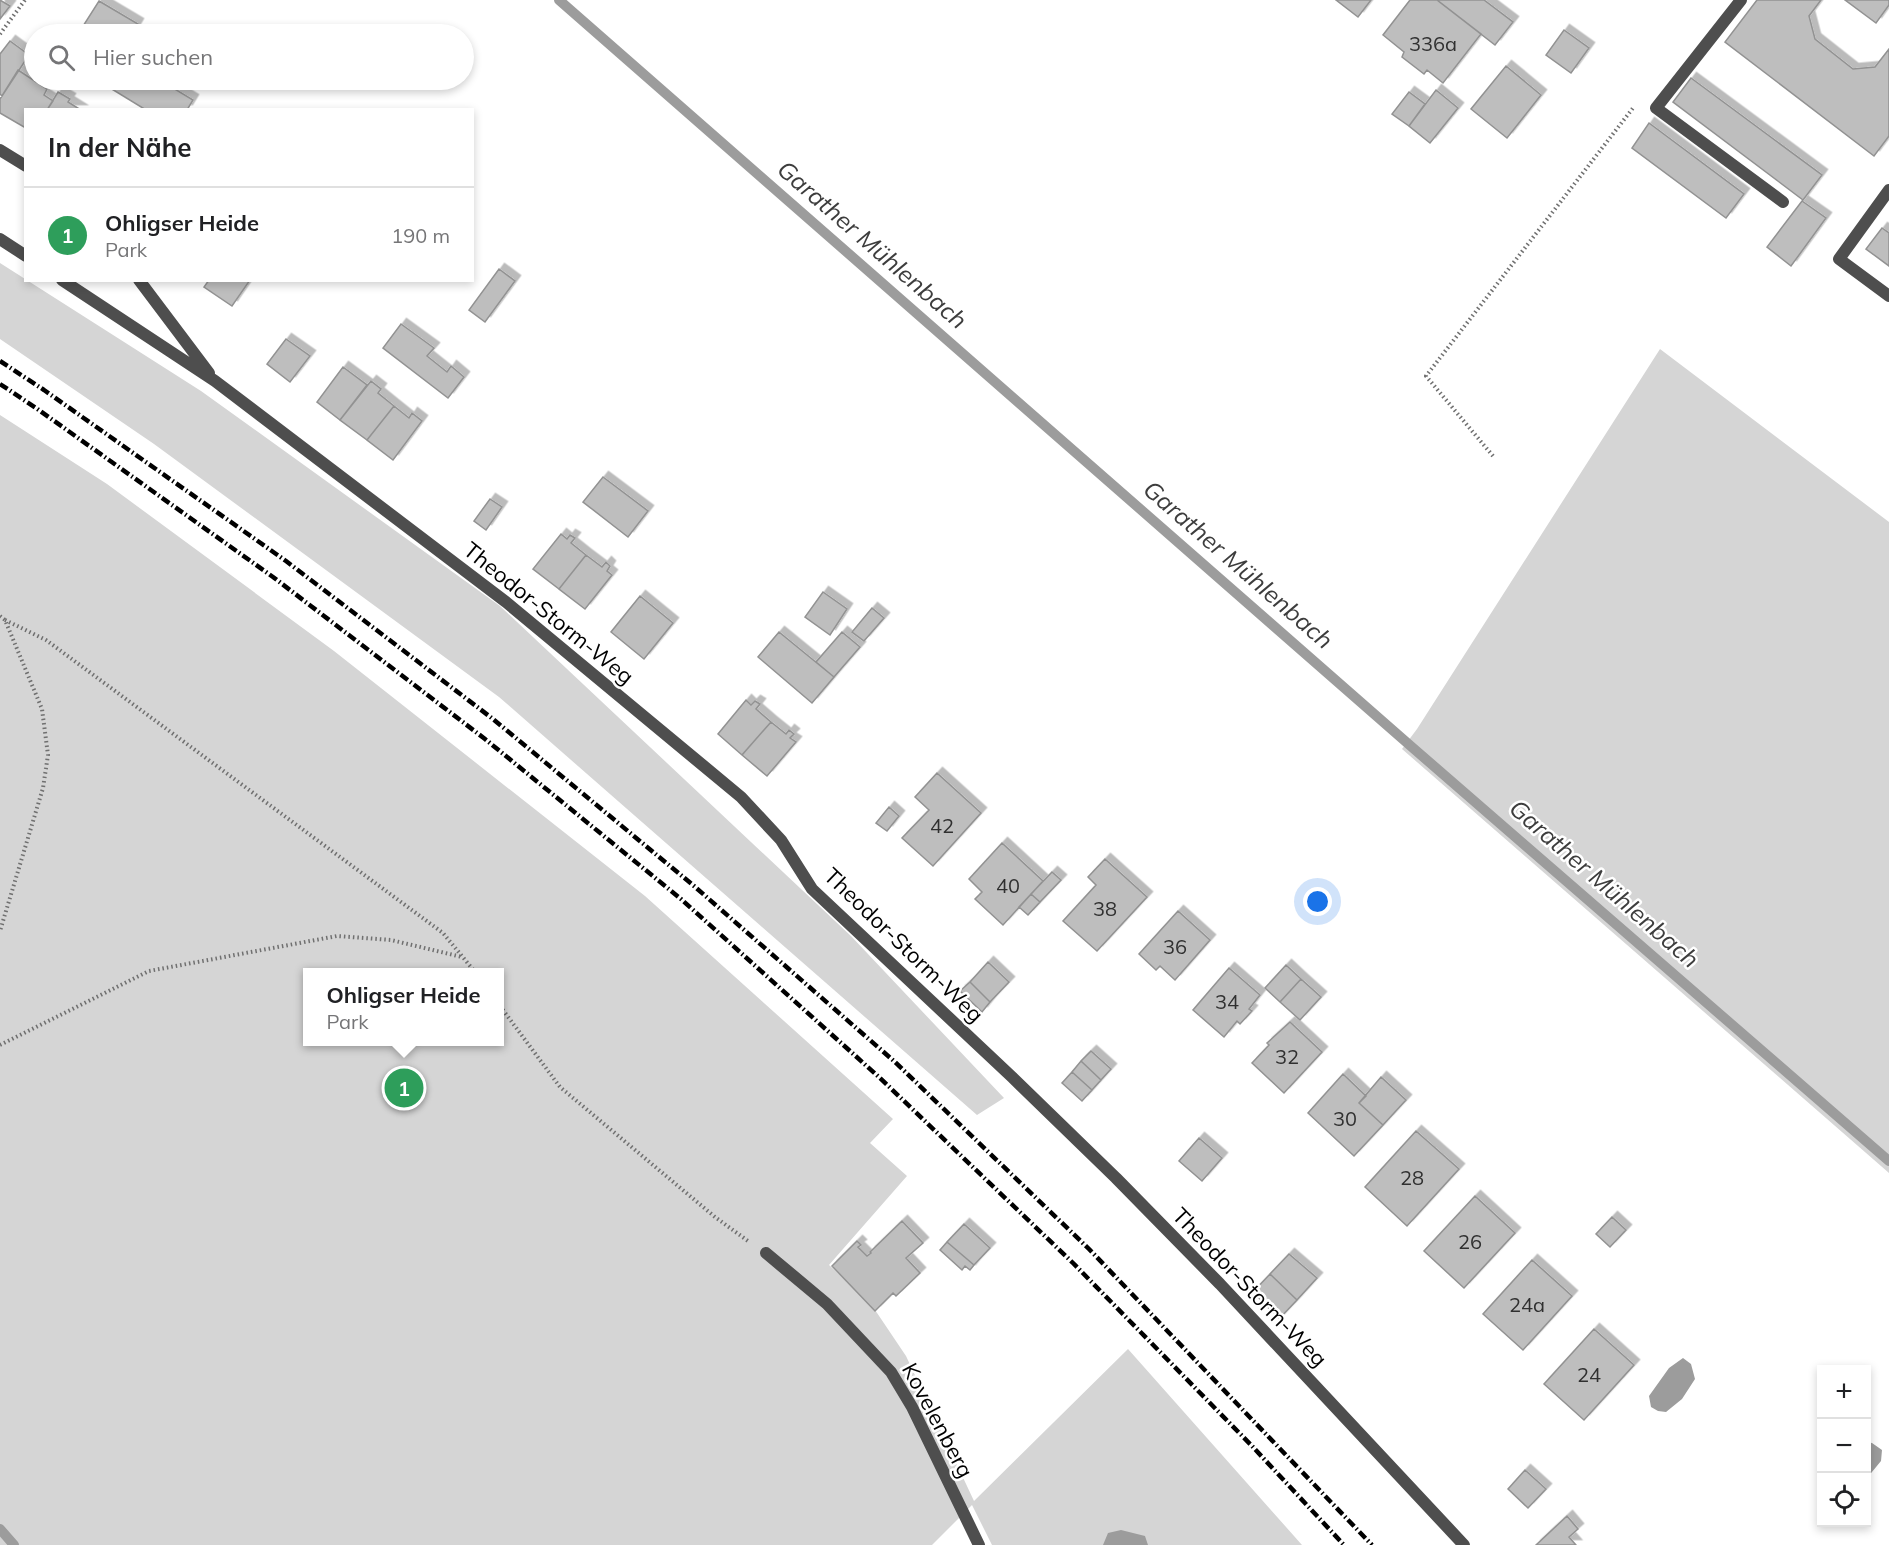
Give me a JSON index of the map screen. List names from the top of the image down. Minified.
{"streets":{"street":["Theodor-Storm-Weg","Kovelenberg"]},"water":["Garather Mühlenbach"],"house_numbers":["336a","42","40","38","36","34","32","30","28","26","24a","24"],"page":{"search":"Hier suchen","heading":"In der Nähe","list":[{"mark":"1","name":"Ohligser Heide","note":"Park","value":"190 m"}],"popup":["Ohligser Heide","Park"],"pins":"1","map_buttons":["+","−"]}}
